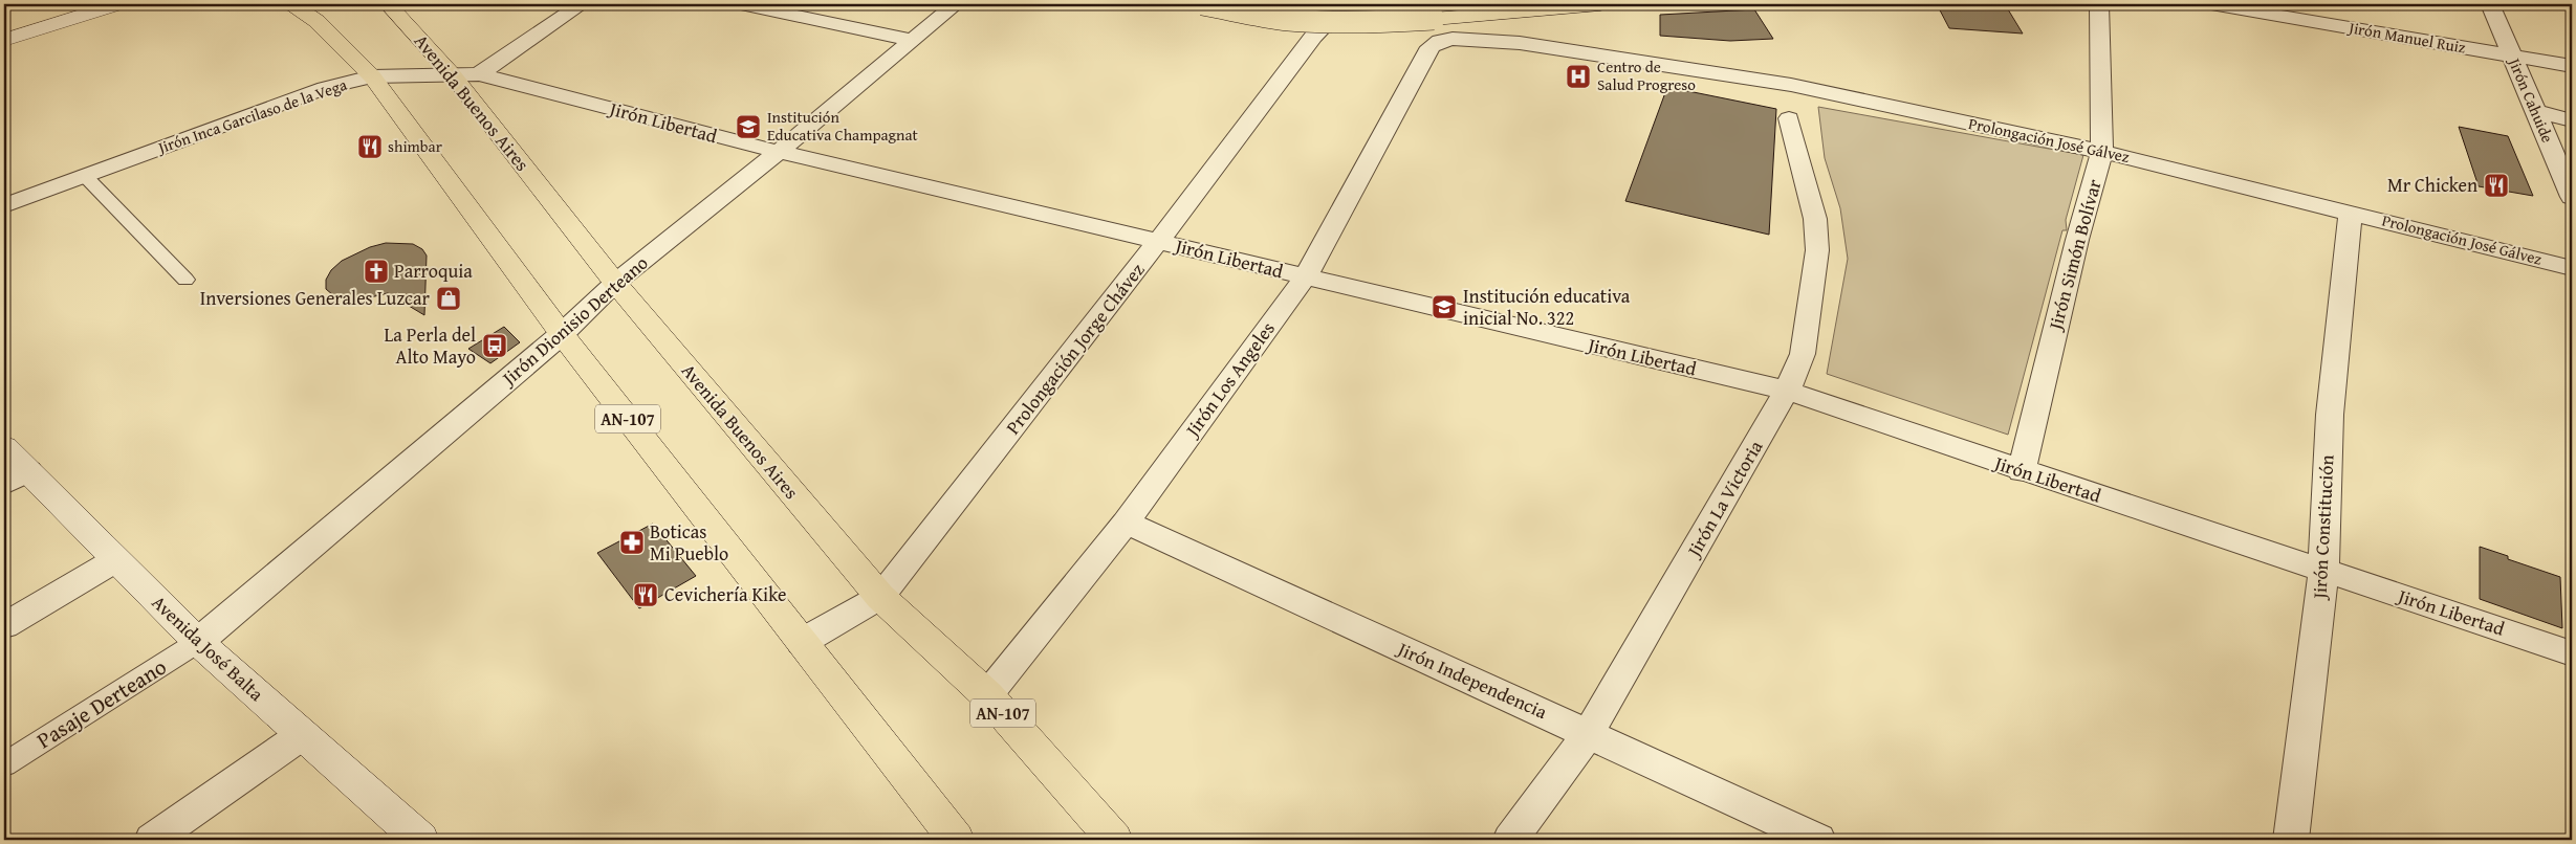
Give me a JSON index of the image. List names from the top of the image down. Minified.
{"streets":{"main road":["Avenida Buenos Aires","AN-107","Avenida José Balta"],"street":["Jirón Manuel Ruiz","Jirón Cahuide","Jirón Inca Garcilaso de la Vega","Jirón Libertad","Prolongación José Gálvez","Jirón Simón Bolívar","Jirón Dionisio Derteano","Prolongación Jorge Chávez","Jirón Los Angeles","Jirón La Victoria","Jirón Constitución","Jirón Independencia","Pasaje Derteano"]},"crossings":[["Jirón Manuel Ruiz","Jirón Cahuide"],["Avenida Buenos Aires","Jirón Inca Garcilaso de la Vega"],["Avenida Buenos Aires","Jirón Dionisio Derteano"],["Avenida Buenos Aires","Prolongación Jorge Chávez"],["Avenida Buenos Aires","Jirón Los Angeles"],["Jirón Inca Garcilaso de la Vega","Jirón Libertad"],["Jirón Inca Garcilaso de la Vega","AN-107"],["Jirón Libertad","Jirón Simón Bolívar"],["Jirón Libertad","Jirón Dionisio Derteano"],["Jirón Libertad","Prolongación Jorge Chávez"],["Jirón Libertad","Jirón Los Angeles"],["Jirón Libertad","Jirón La Victoria"],["Jirón Libertad","Jirón Constitución"],["Prolongación José Gálvez","Jirón Simón Bolívar"],["Prolongación José Gálvez","Jirón Los Angeles"],["Prolongación José Gálvez","Jirón Constitución"],["Jirón Dionisio Derteano","AN-107"],["Jirón Dionisio Derteano","Avenida José Balta"],["Jirón Dionisio Derteano","Pasaje Derteano"],["Prolongación Jorge Chávez","AN-107"],["Jirón Los Angeles","Jirón Independencia"],["Jirón La Victoria","Jirón Independencia"],["Avenida José Balta","Pasaje Derteano"]],"places":{"hospital":["Centro de Salud Progreso"],"school or university":["Institución Educativa Champagnat","Institución educativa inicial No. 322"],"restaurant":["shimbar","Mr Chicken","Cevichería Kike"],"church":["Parroquia"],"shop":["Inversiones Generales Luzcar"],"bus stop":["La Perla del Alto Mayo"],"pharmacy":["Boticas Mi Pueblo"]}}
